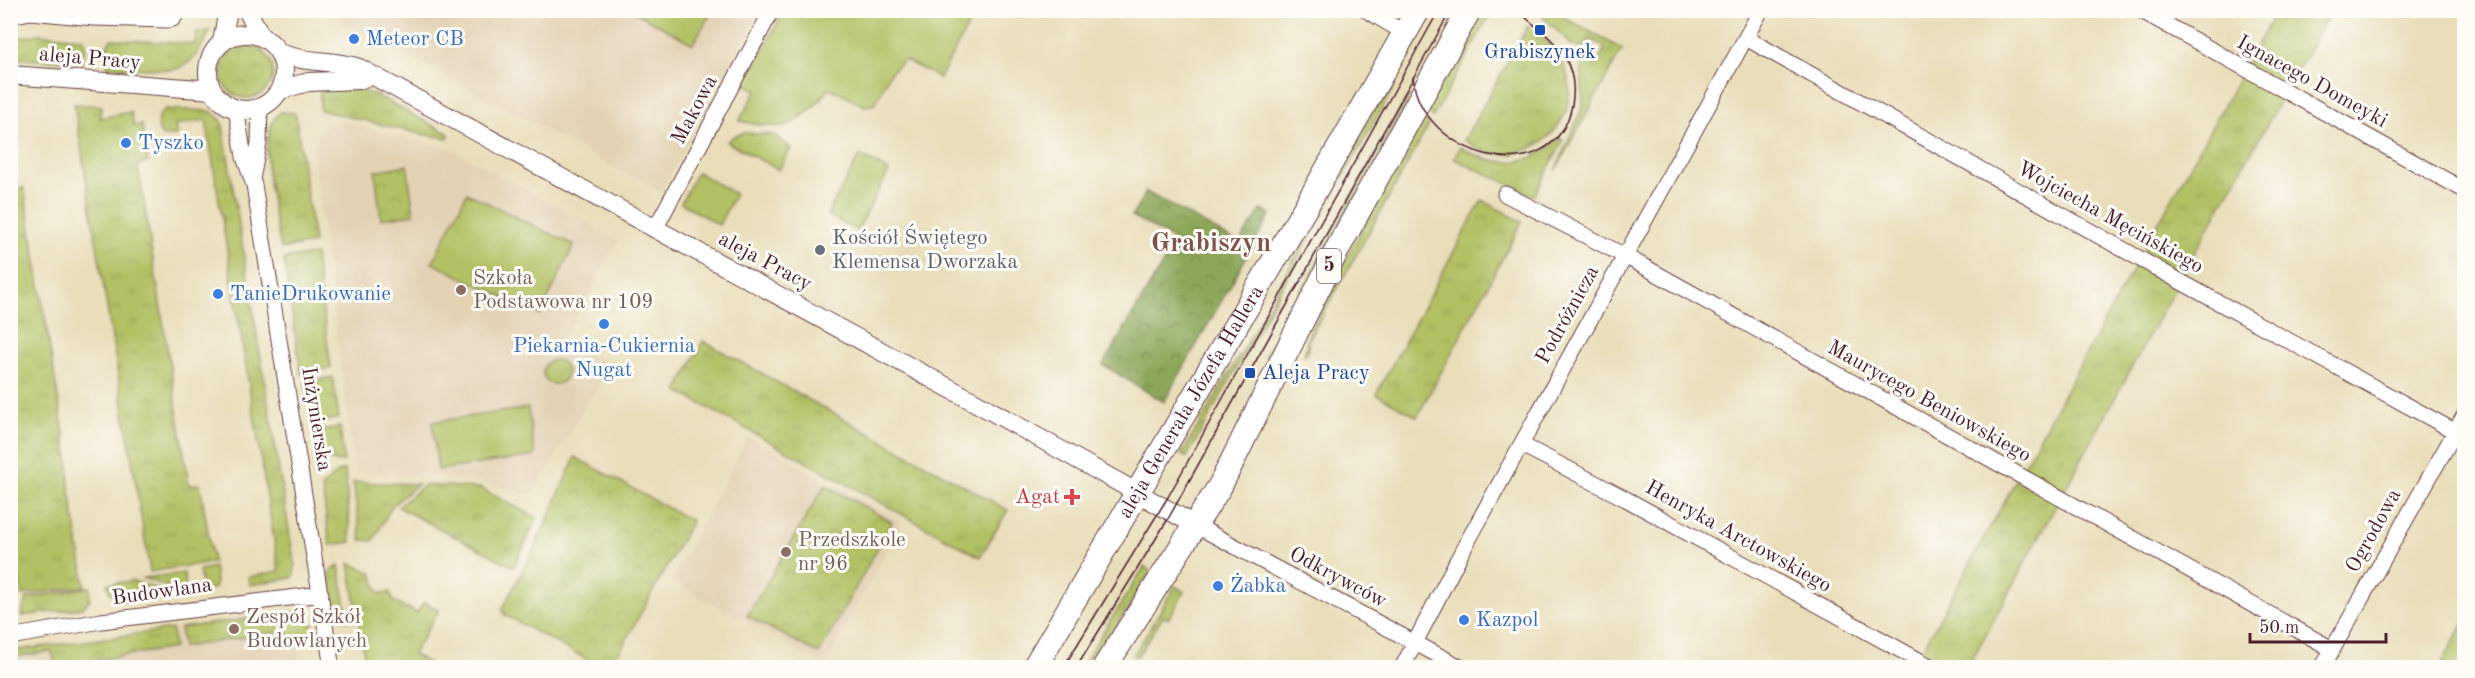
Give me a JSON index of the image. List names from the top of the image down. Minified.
{"streets":{"main road":["5","aleja Generała Józefa Hallera"],"street":["aleja Pracy","Ignacego Domeyki","Makowa","Wojciecha Męcińskiego","Podróżnicza","Maurycego Beniowskiego","Inżynierska","Ogrodowa","Henryka Arctowskiego","Odkrywców","Budowlana"]},"crossings":[["aleja Pracy","Makowa"],["aleja Pracy","5"],["aleja Pracy","aleja Generała Józefa Hallera"],["aleja Pracy","Inżynierska"],["aleja Pracy","Odkrywców"],["Wojciecha Męcińskiego","Podróżnicza"],["Wojciecha Męcińskiego","Ogrodowa"],["5","Odkrywców"],["Podróżnicza","Maurycego Beniowskiego"],["Podróżnicza","Henryka Arctowskiego"],["Podróżnicza","Odkrywców"],["Maurycego Beniowskiego","Ogrodowa"],["Inżynierska","Budowlana"]],"districts":["Grabiszyn"],"places":{"transit":["Grabiszynek","Aleja Pracy"],"other":["Meteor CB","Tyszko","Kościół Świętego Klemensa Dworzaka","Szkoła Podstawowa nr 109","TanieDrukowanie","Piekarnia-Cukiernia Nugat","Przedszkole nr 96","Żabka","Kazpol","Zespół Szkół Budowlanych"],"health":["Agat"]},"scale_bar":"50 m"}
